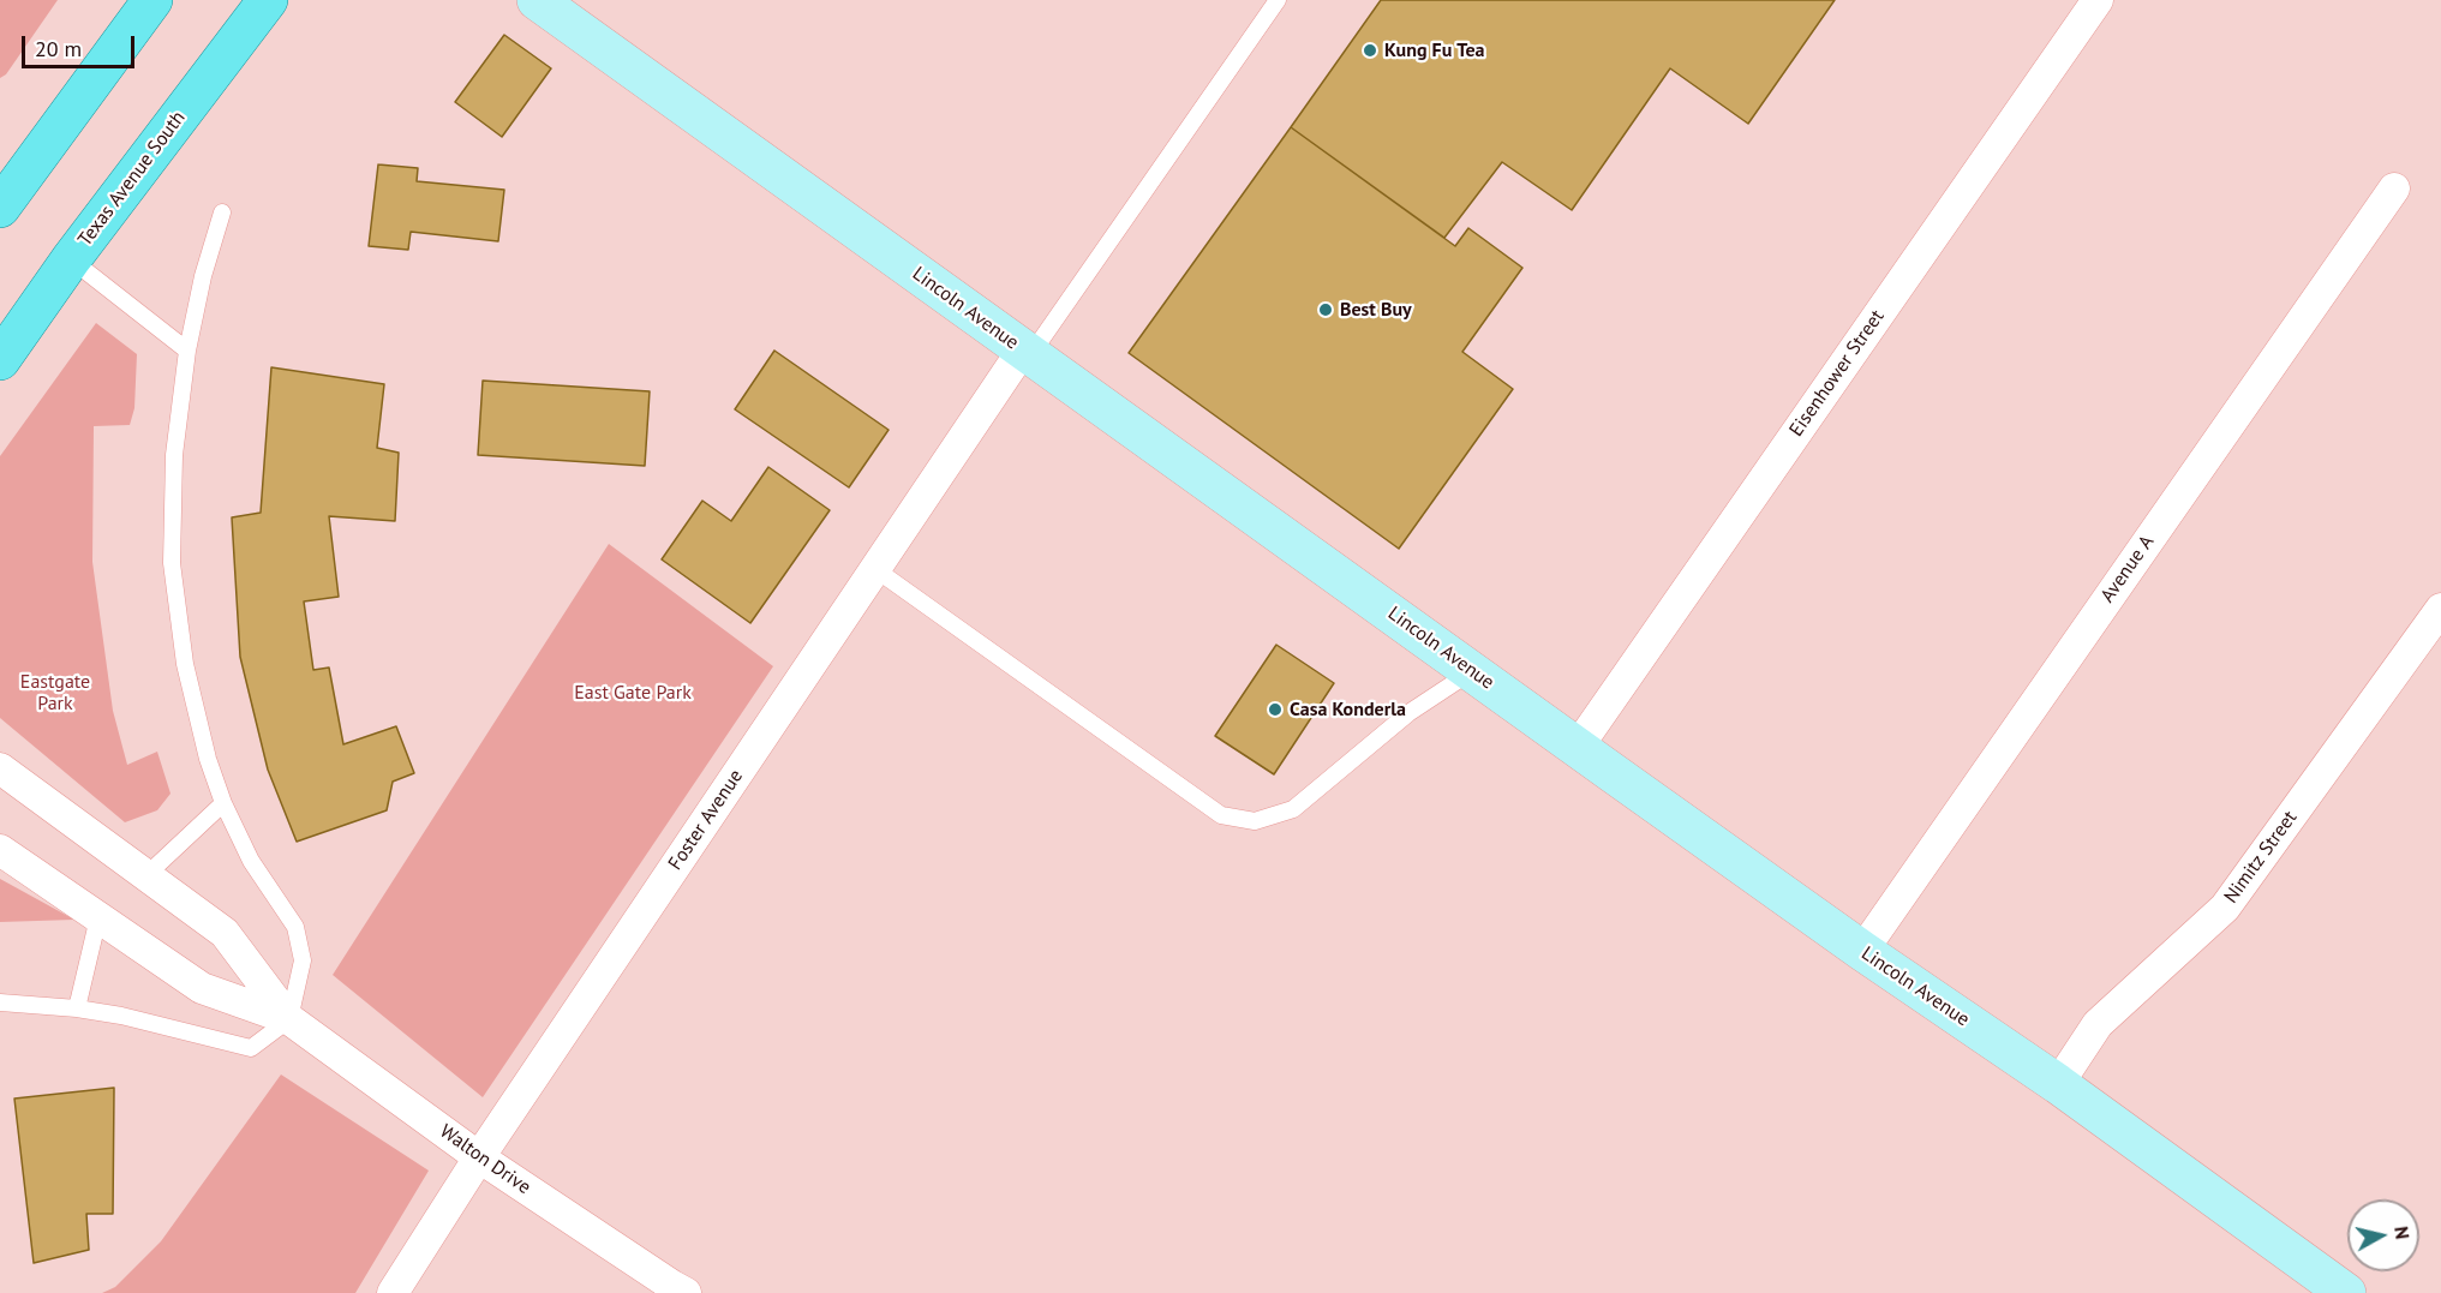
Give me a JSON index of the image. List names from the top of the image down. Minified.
{"streets":{"main road":["Texas Avenue South"],"street":["Lincoln Avenue","Eisenhower Street","Avenue A","Foster Avenue","Nimitz Street","Walton Drive"]},"crossings":[["Lincoln Avenue","Eisenhower Street"],["Lincoln Avenue","Avenue A"],["Lincoln Avenue","Foster Avenue"],["Lincoln Avenue","Nimitz Street"],["Foster Avenue","Walton Drive"]],"parks":["Eastgate Park","East Gate Park"],"places":["Kung Fu Tea","Best Buy","Casa Konderla"],"scale_bar":"20 m","north":"right"}
